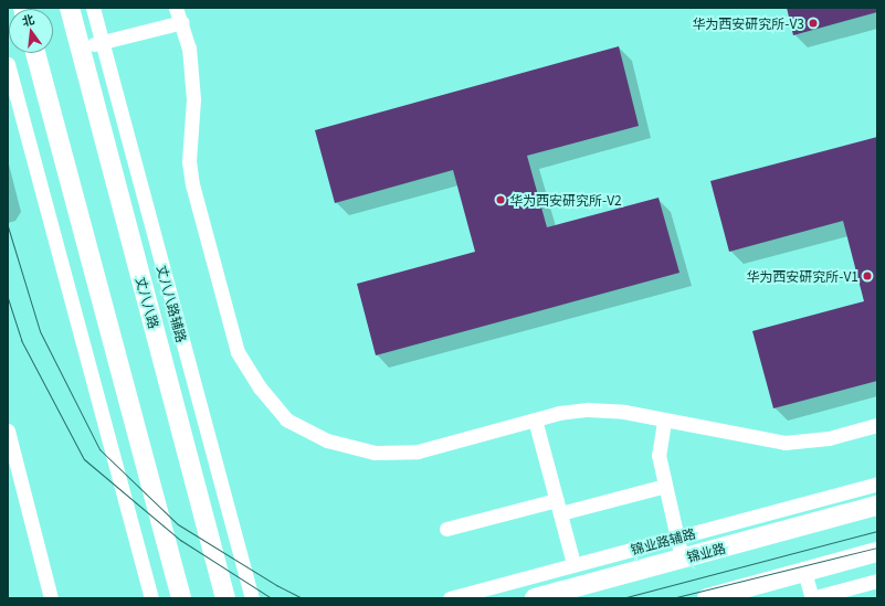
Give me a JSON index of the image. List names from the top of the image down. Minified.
{"streets":{"main road":["丈八八路","锦业路"],"street":["丈八八路辅路","锦业路辅路"]},"places":["华为西安研究所-V3","华为西安研究所-V2","华为西安研究所-V1"],"north":"top"}
